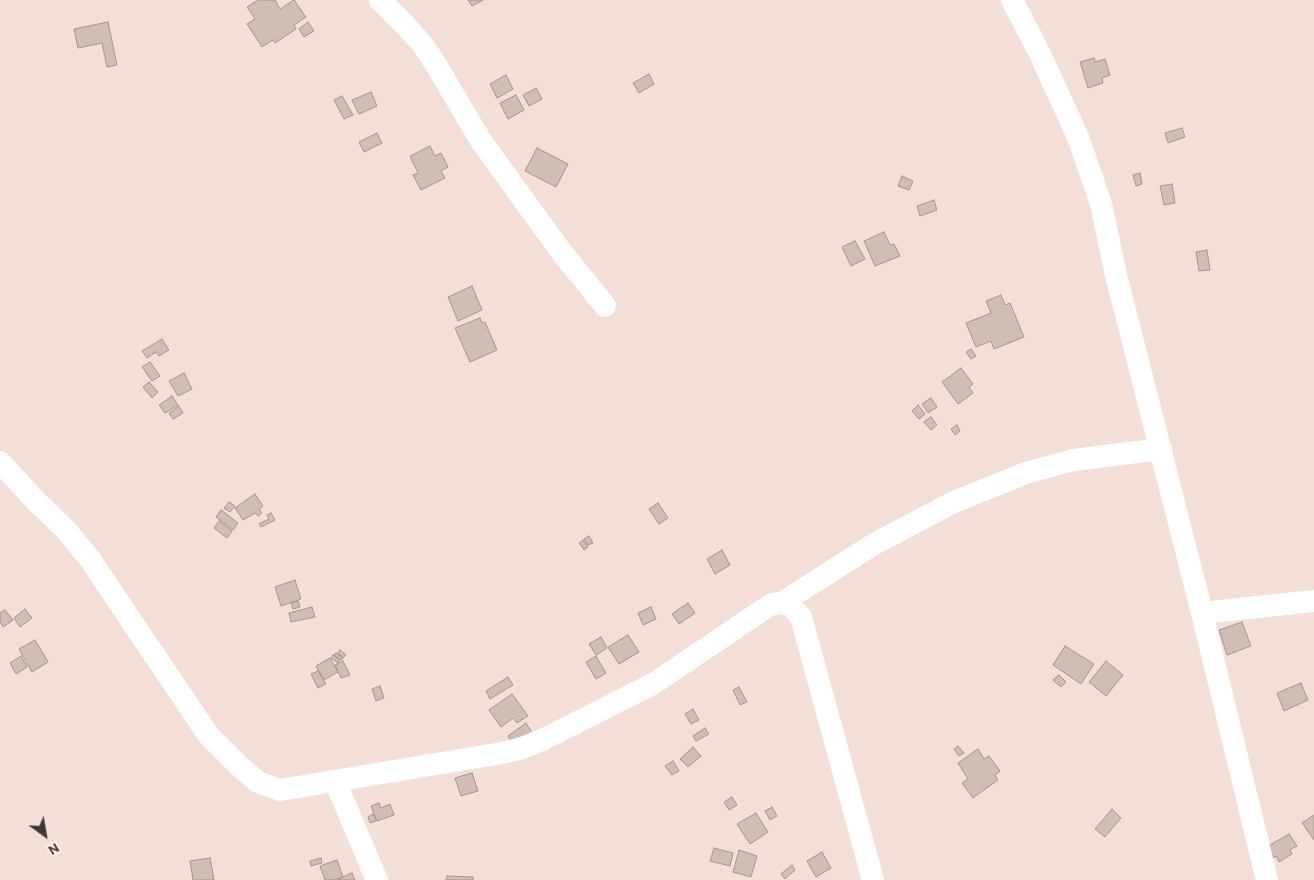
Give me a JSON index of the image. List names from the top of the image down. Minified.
{"north":"bottom right"}
